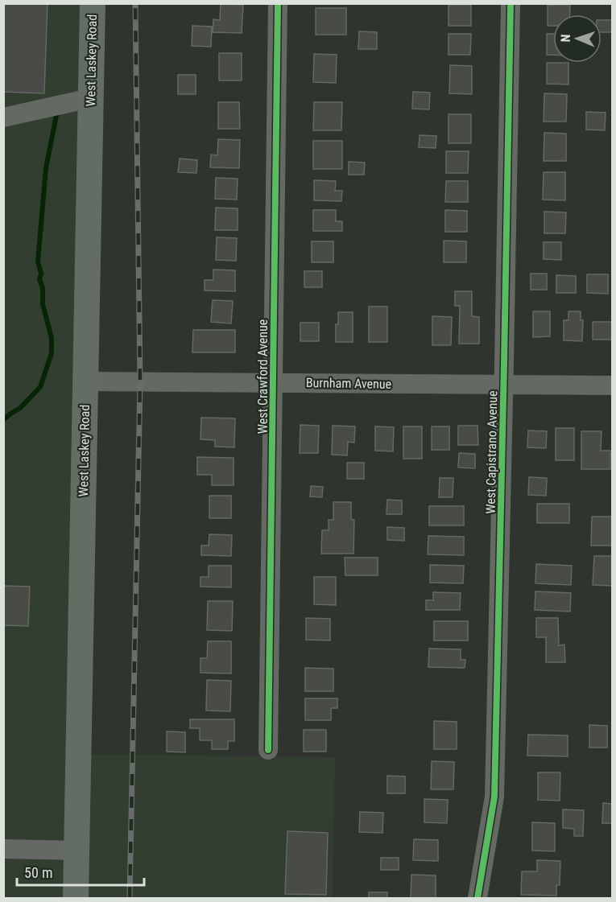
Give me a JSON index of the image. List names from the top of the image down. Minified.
{"streets":{"main road":["West Laskey Road"],"street":["West Crawford Avenue","Burnham Avenue","West Capistrano Avenue"]},"crossings":[["West Laskey Road","Burnham Avenue"],["West Crawford Avenue","Burnham Avenue"],["Burnham Avenue","West Capistrano Avenue"]],"scale_bar":"50 m","north":"left"}
